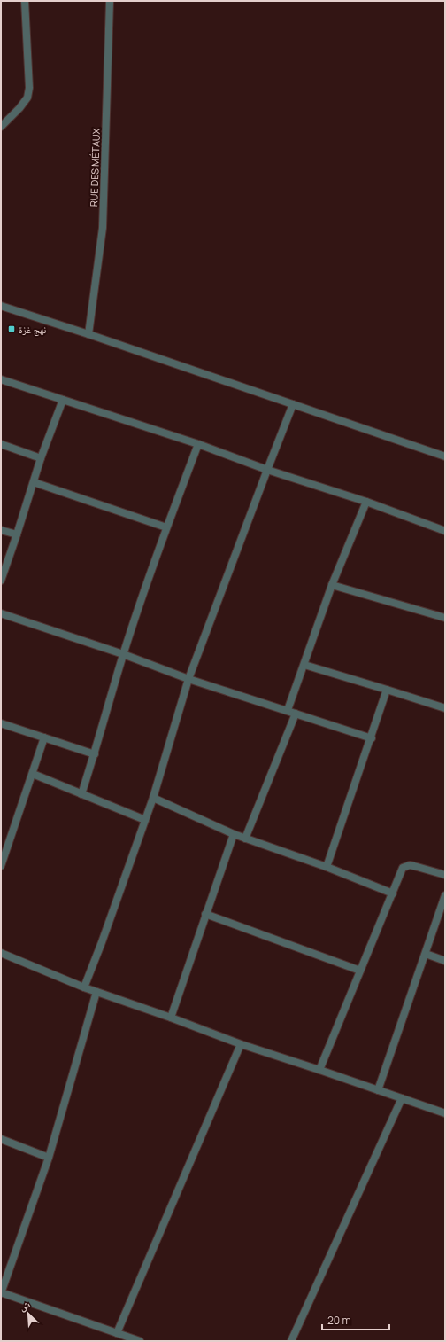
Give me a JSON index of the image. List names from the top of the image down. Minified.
{"streets":{"street":["RUE DES MÉTAUX"]},"places":{"transit":["نهج غزة"]},"scale_bar":"20 m","north":"top left"}
